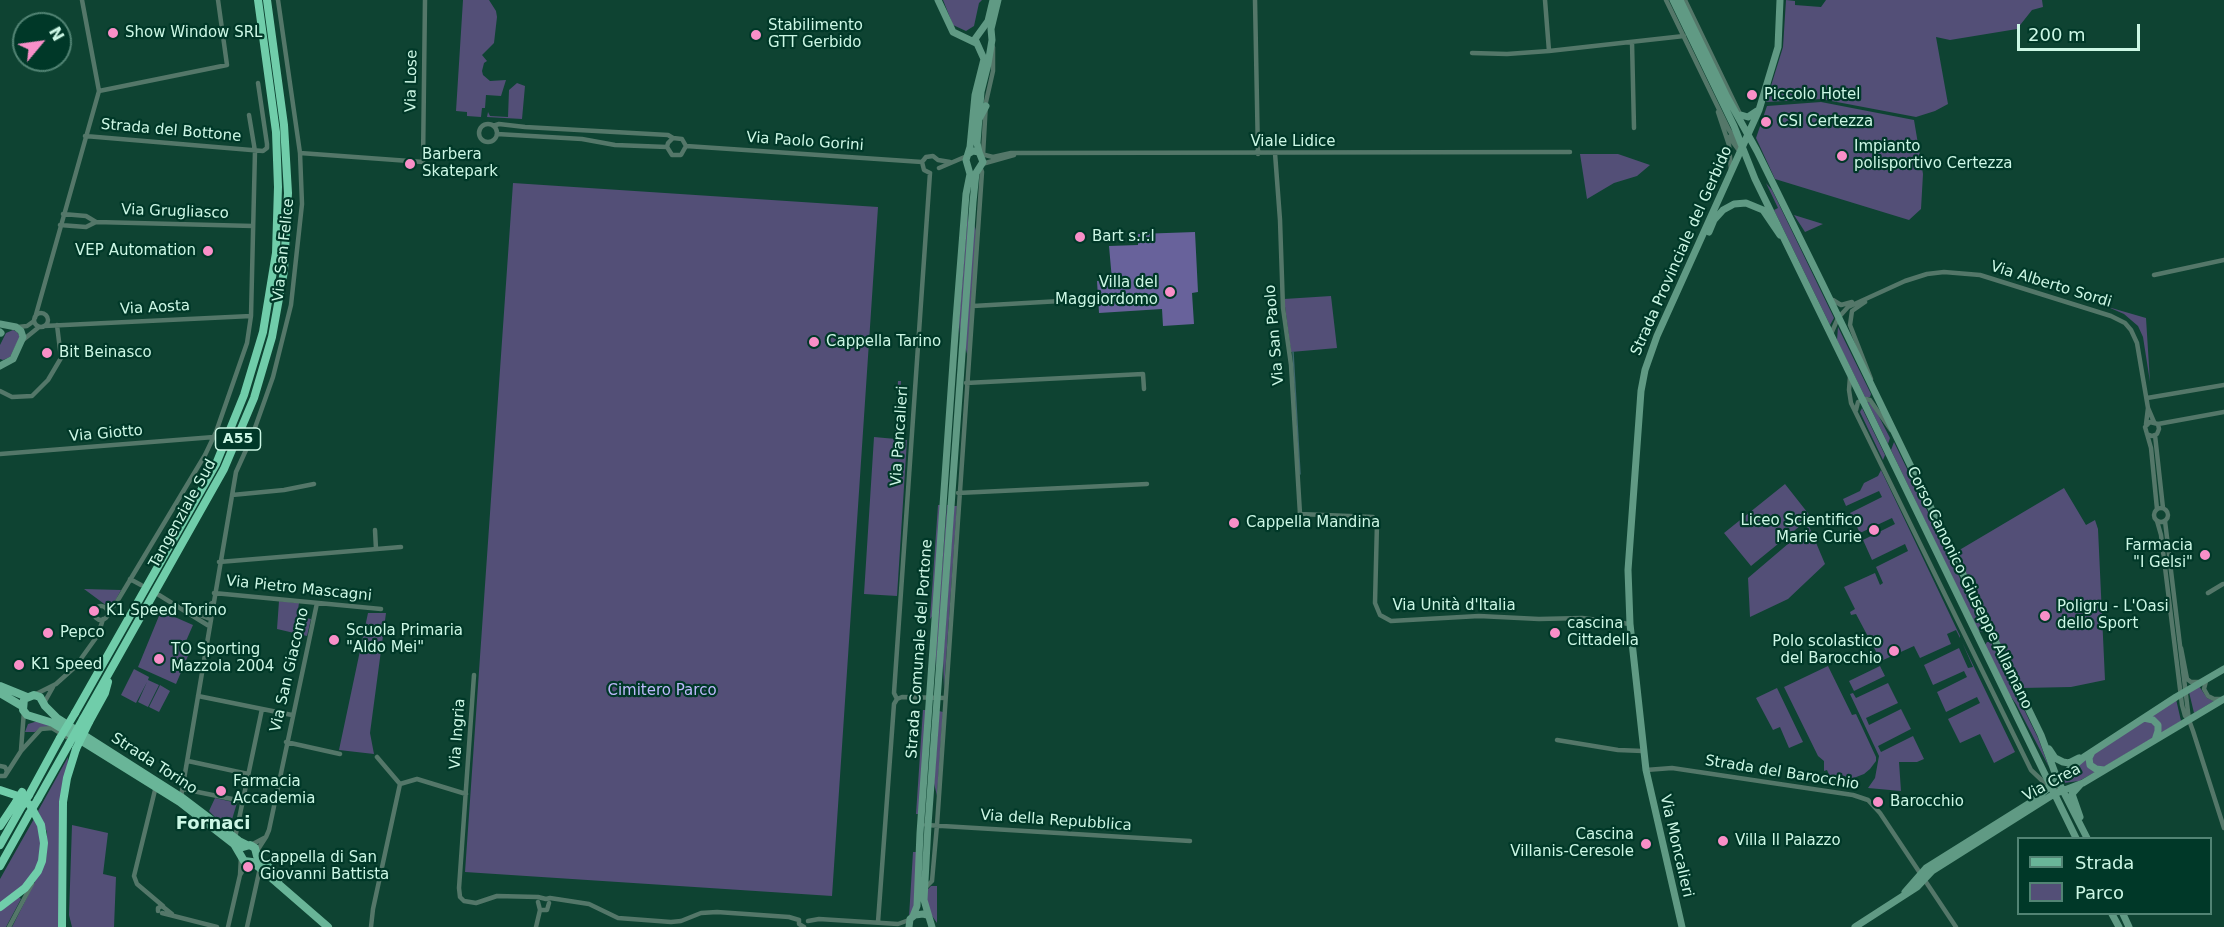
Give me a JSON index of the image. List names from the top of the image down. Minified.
{"streets":{"highway":["A55","Tangenziale Sud"],"main road":["Strada Torino"],"street":["Via Lose","Strada del Bottone","Via Paolo Gorini","Viale Lidice","Via Grugliasco","Via San Felice","Strada Provinciale del Gerbido","Via Alberto Sordi","Via Aosta","Via San Paolo","Via Giotto","Via Pancalieri","Corso Canonico Giuseppe Allamano","Via Pietro Mascagni","Via Unità d'Italia","Strada Comunale del Portone","Via San Giacomo","Via Ingria","Strada del Barocchio","Via Crea","Via della Repubblica","Via Moncalieri"]},"crossings":[["Via Lose","Via San Felice"],["Strada del Bottone","Via San Felice"],["Via Paolo Gorini","Via Pancalieri"],["Viale Lidice","Via San Paolo"],["Viale Lidice","Strada Comunale del Portone"],["Via Grugliasco","Via San Felice"],["Via San Felice","Via Aosta"],["Via San Felice","Via Giotto"],["Via San Felice","Via Pietro Mascagni"],["Via San Felice","Strada Torino"],["Strada Provinciale del Gerbido","Corso Canonico Giuseppe Allamano"],["Strada Provinciale del Gerbido","Via Unità d'Italia"],["Strada Provinciale del Gerbido","Strada del Barocchio"],["Strada Provinciale del Gerbido","Via Moncalieri"],["Via Alberto Sordi","Corso Canonico Giuseppe Allamano"],["Via Alberto Sordi","Via Crea"],["Via San Paolo","Via Unità d'Italia"],["Corso Canonico Giuseppe Allamano","Via Crea"],["Via Pietro Mascagni","Via San Giacomo"],["Strada Comunale del Portone","Via della Repubblica"],["Via San Giacomo","Strada Torino"],["Strada del Barocchio","Via Crea"],["Strada del Barocchio","Via Moncalieri"]],"districts":["Fornaci"],"parks":["Cimitero Parco"],"places":["Show Window SRL","Stabilimento GTT Gerbido","Piccolo Hotel","CSI Certezza","Impianto polisportivo Certezza","Barbera Skatepark","Bart s.r.l","VEP Automation","Villa del Maggiordomo","Cappella Tarino","Bit Beinasco","Cappella Mandina","Liceo Scientifico Marie Curie","Farmacia \"I Gelsi\"","K1 Speed Torino","Poligru - L'Oasi dello Sport","Pepco","cascina Cittadella","Scuola Primaria \"Aldo Mei\"","Polo scolastico del Barocchio","TO Sporting Mazzola 2004","K1 Speed","Farmacia Accademia","Barocchio","Villa Il Palazzo","Cascina Villanis-Ceresole","Cappella di San Giovanni Battista"],"legend":["Strada","Parco"],"scale_bar":"200 m","north":"top right"}
